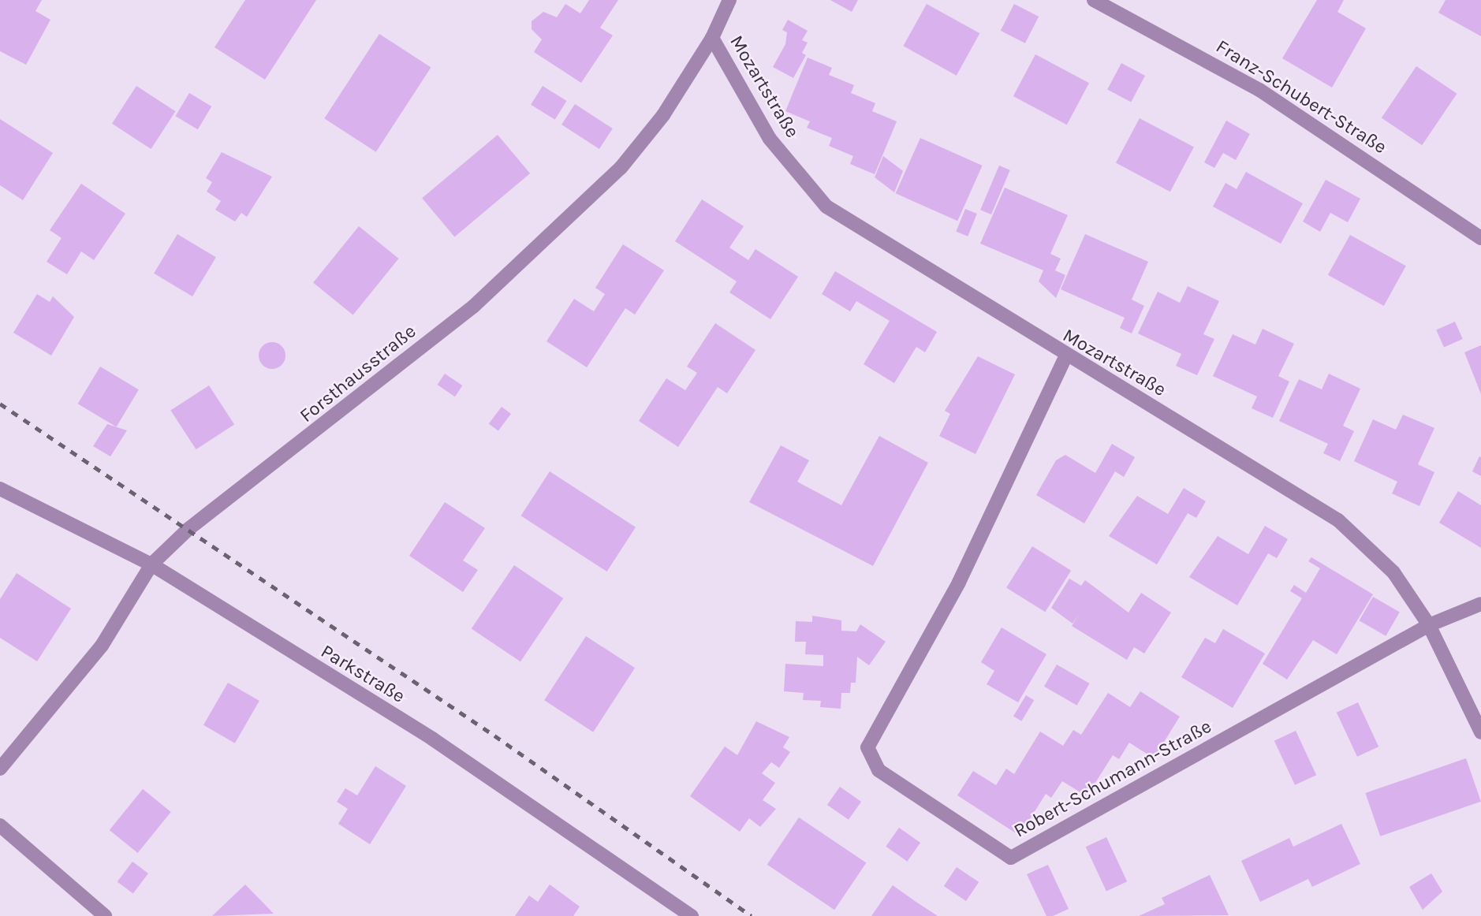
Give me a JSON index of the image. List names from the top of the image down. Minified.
{"streets":{"street":["Mozartstraße","Franz-Schubert-Straße","Forsthausstraße","Parkstraße","Robert-Schumann-Straße"]},"crossings":[["Mozartstraße","Forsthausstraße"],["Mozartstraße","Robert-Schumann-Straße"],["Forsthausstraße","Parkstraße"]]}
